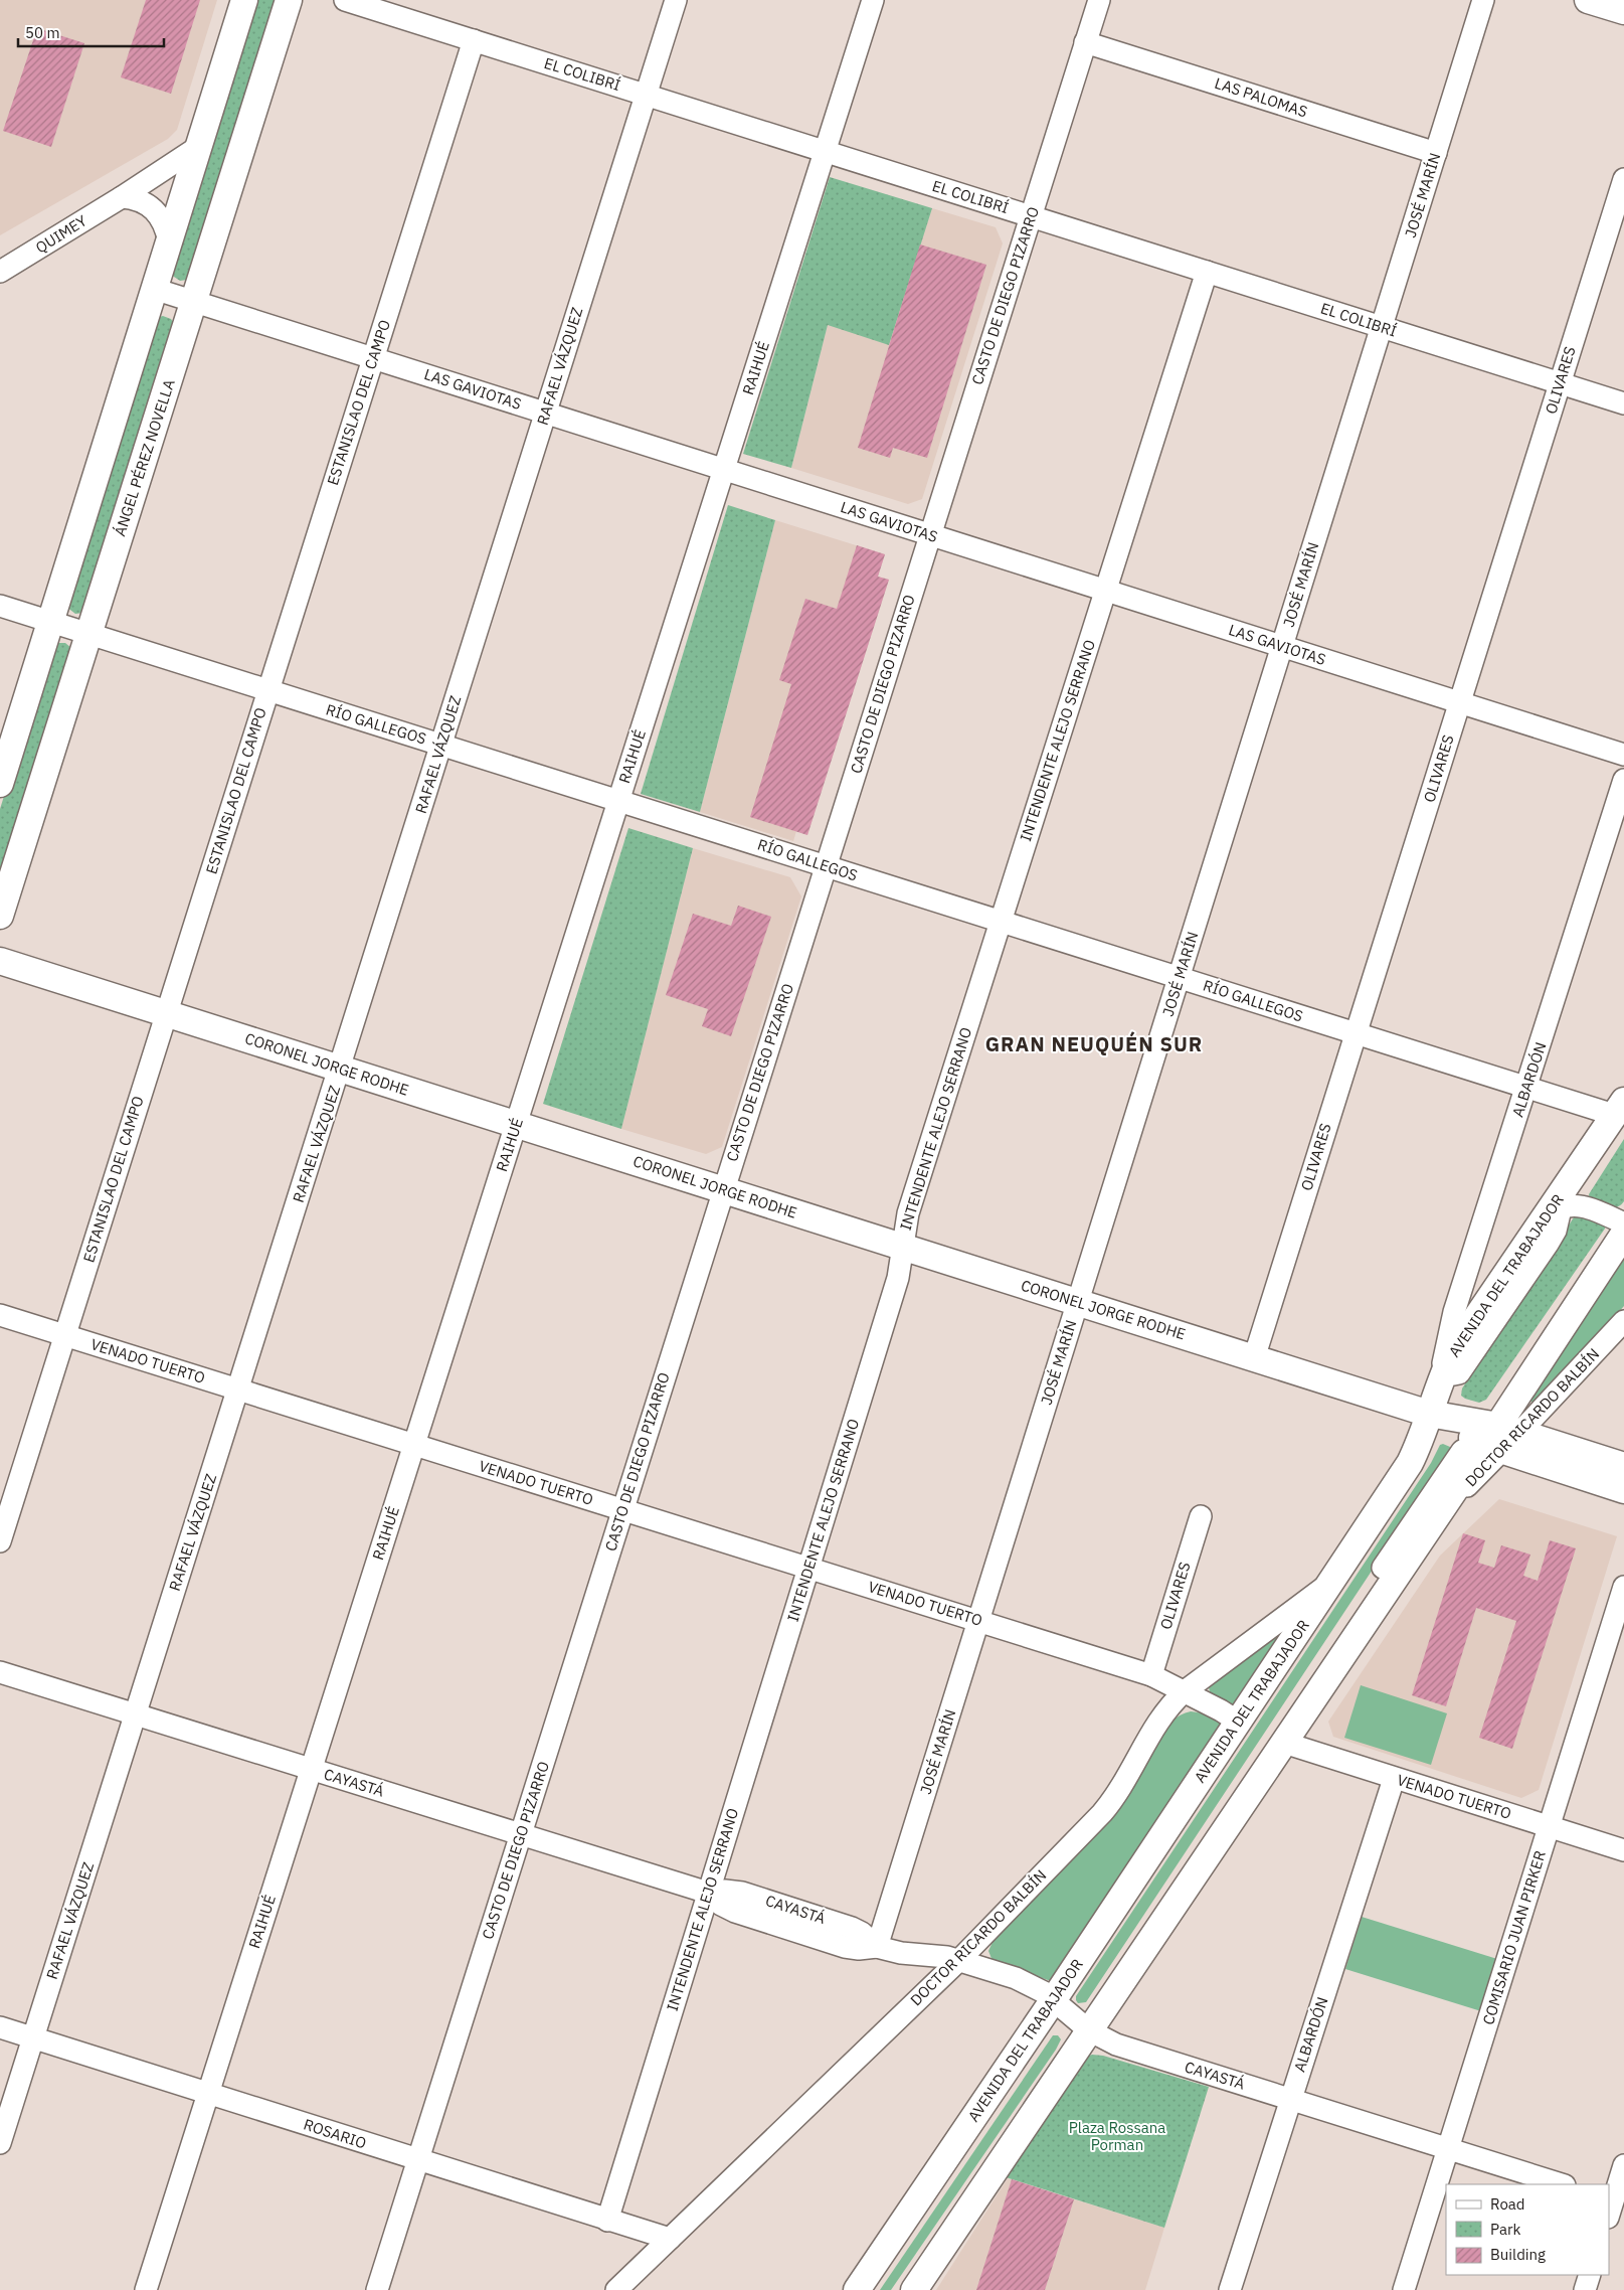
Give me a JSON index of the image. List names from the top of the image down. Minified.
{"streets":{"main road":["ÁNGEL PÉREZ NOVELLA","CORONEL JORGE RODHE","AVENIDA DEL TRABAJADOR"],"street":["EL COLIBRÍ","LAS PALOMAS","JOSÉ MARÍN","QUIMEY","CASTO DE DIEGO PIZARRO","RAFAEL VÁZQUEZ","RAIHUÉ","OLIVARES","LAS GAVIOTAS","ESTANISLAO DEL CAMPO","RÍO GALLEGOS","INTENDENTE ALEJO SERRANO","ALBARDÓN","VENADO TUERTO","DOCTOR RICARDO BALBÍN","CAYASTÁ","COMISARIO JUAN PIRKER","ROSARIO"]},"crossings":[["EL COLIBRÍ","JOSÉ MARÍN"],["EL COLIBRÍ","CASTO DE DIEGO PIZARRO"],["EL COLIBRÍ","RAFAEL VÁZQUEZ"],["EL COLIBRÍ","RAIHUÉ"],["EL COLIBRÍ","OLIVARES"],["EL COLIBRÍ","ESTANISLAO DEL CAMPO"],["EL COLIBRÍ","INTENDENTE ALEJO SERRANO"],["LAS PALOMAS","JOSÉ MARÍN"],["LAS PALOMAS","CASTO DE DIEGO PIZARRO"],["JOSÉ MARÍN","LAS GAVIOTAS"],["JOSÉ MARÍN","RÍO GALLEGOS"],["JOSÉ MARÍN","CORONEL JORGE RODHE"],["JOSÉ MARÍN","VENADO TUERTO"],["JOSÉ MARÍN","CAYASTÁ"],["CASTO DE DIEGO PIZARRO","LAS GAVIOTAS"],["CASTO DE DIEGO PIZARRO","RÍO GALLEGOS"],["CASTO DE DIEGO PIZARRO","CORONEL JORGE RODHE"],["CASTO DE DIEGO PIZARRO","VENADO TUERTO"],["CASTO DE DIEGO PIZARRO","CAYASTÁ"],["CASTO DE DIEGO PIZARRO","ROSARIO"],["RAFAEL VÁZQUEZ","LAS GAVIOTAS"],["RAFAEL VÁZQUEZ","RÍO GALLEGOS"],["RAFAEL VÁZQUEZ","CORONEL JORGE RODHE"],["RAFAEL VÁZQUEZ","VENADO TUERTO"],["RAFAEL VÁZQUEZ","CAYASTÁ"],["RAFAEL VÁZQUEZ","ROSARIO"],["RAIHUÉ","LAS GAVIOTAS"],["RAIHUÉ","RÍO GALLEGOS"],["RAIHUÉ","CORONEL JORGE RODHE"],["RAIHUÉ","VENADO TUERTO"],["RAIHUÉ","CAYASTÁ"],["RAIHUÉ","ROSARIO"],["OLIVARES","LAS GAVIOTAS"],["OLIVARES","RÍO GALLEGOS"],["OLIVARES","CORONEL JORGE RODHE"],["OLIVARES","VENADO TUERTO"],["LAS GAVIOTAS","ESTANISLAO DEL CAMPO"],["LAS GAVIOTAS","ÁNGEL PÉREZ NOVELLA"],["LAS GAVIOTAS","INTENDENTE ALEJO SERRANO"],["ESTANISLAO DEL CAMPO","RÍO GALLEGOS"],["ESTANISLAO DEL CAMPO","CORONEL JORGE RODHE"],["ESTANISLAO DEL CAMPO","VENADO TUERTO"],["ÁNGEL PÉREZ NOVELLA","RÍO GALLEGOS"],["RÍO GALLEGOS","INTENDENTE ALEJO SERRANO"],["RÍO GALLEGOS","ALBARDÓN"],["RÍO GALLEGOS","AVENIDA DEL TRABAJADOR"],["INTENDENTE ALEJO SERRANO","CORONEL JORGE RODHE"],["INTENDENTE ALEJO SERRANO","VENADO TUERTO"],["INTENDENTE ALEJO SERRANO","CAYASTÁ"],["INTENDENTE ALEJO SERRANO","ROSARIO"],["CORONEL JORGE RODHE","AVENIDA DEL TRABAJADOR"],["CORONEL JORGE RODHE","DOCTOR RICARDO BALBÍN"],["ALBARDÓN","AVENIDA DEL TRABAJADOR"],["ALBARDÓN","VENADO TUERTO"],["ALBARDÓN","CAYASTÁ"],["AVENIDA DEL TRABAJADOR","VENADO TUERTO"],["AVENIDA DEL TRABAJADOR","DOCTOR RICARDO BALBÍN"],["AVENIDA DEL TRABAJADOR","CAYASTÁ"],["VENADO TUERTO","DOCTOR RICARDO BALBÍN"],["VENADO TUERTO","COMISARIO JUAN PIRKER"],["DOCTOR RICARDO BALBÍN","CAYASTÁ"],["DOCTOR RICARDO BALBÍN","ROSARIO"],["CAYASTÁ","COMISARIO JUAN PIRKER"]],"districts":["GRAN NEUQUÉN SUR"],"parks":["Plaza Rossana Porman"],"legend":["Road","Park","Building"],"scale_bar":"50 m"}
